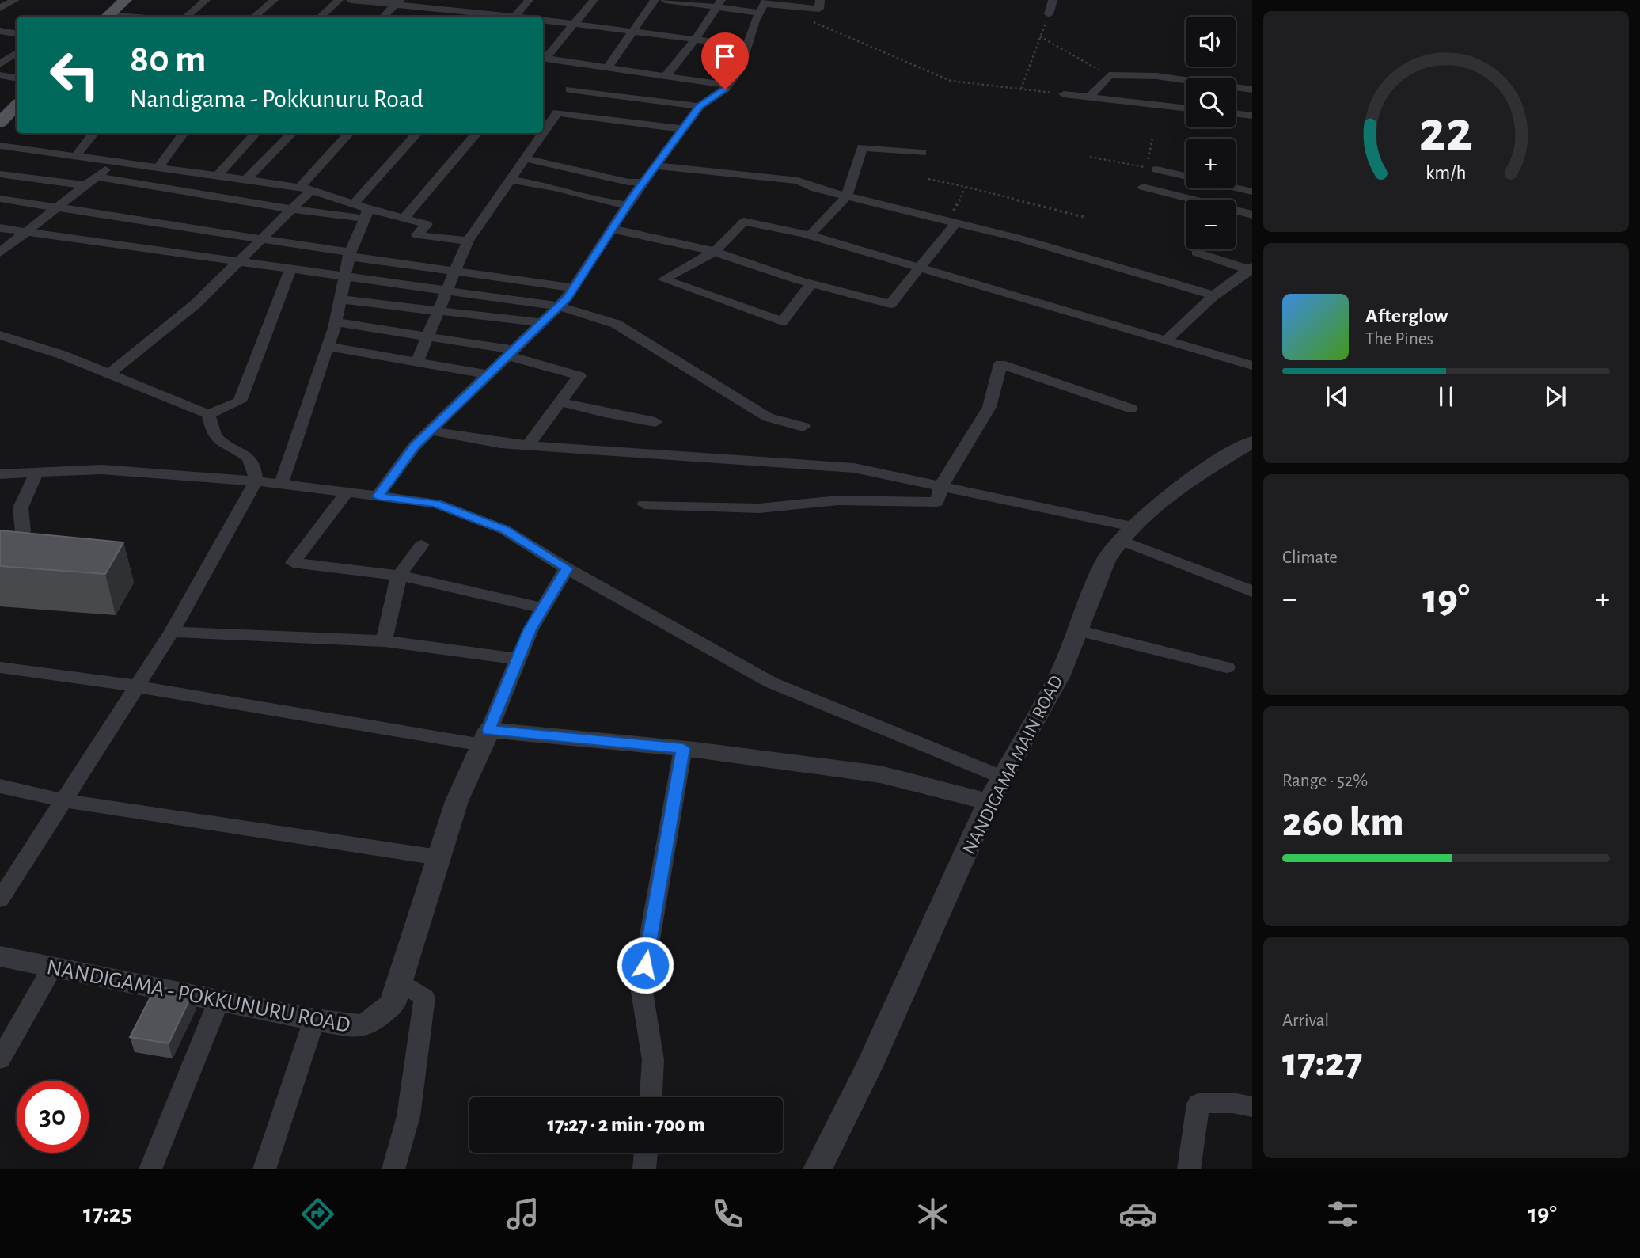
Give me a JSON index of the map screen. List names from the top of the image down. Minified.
{"streets":{"street":["NANDIGAMA MAIN ROAD","NANDIGAMA - POKKUNURU ROAD"]},"page":{"map_buttons":["+","−"],"turn":["80 m","Nandigama - Pokkunuru Road"],"song":["Afterglow","The Pines"],"tile":["Climate",["Range · 52%","260 km"],["Arrival","17:27"]],"heat":["−","19°","+"],"limit":"30","trip":"17:27 · 2 min · 700 m","tabs":["17:25","19°"],"gauge":["22","km/h"]}}
